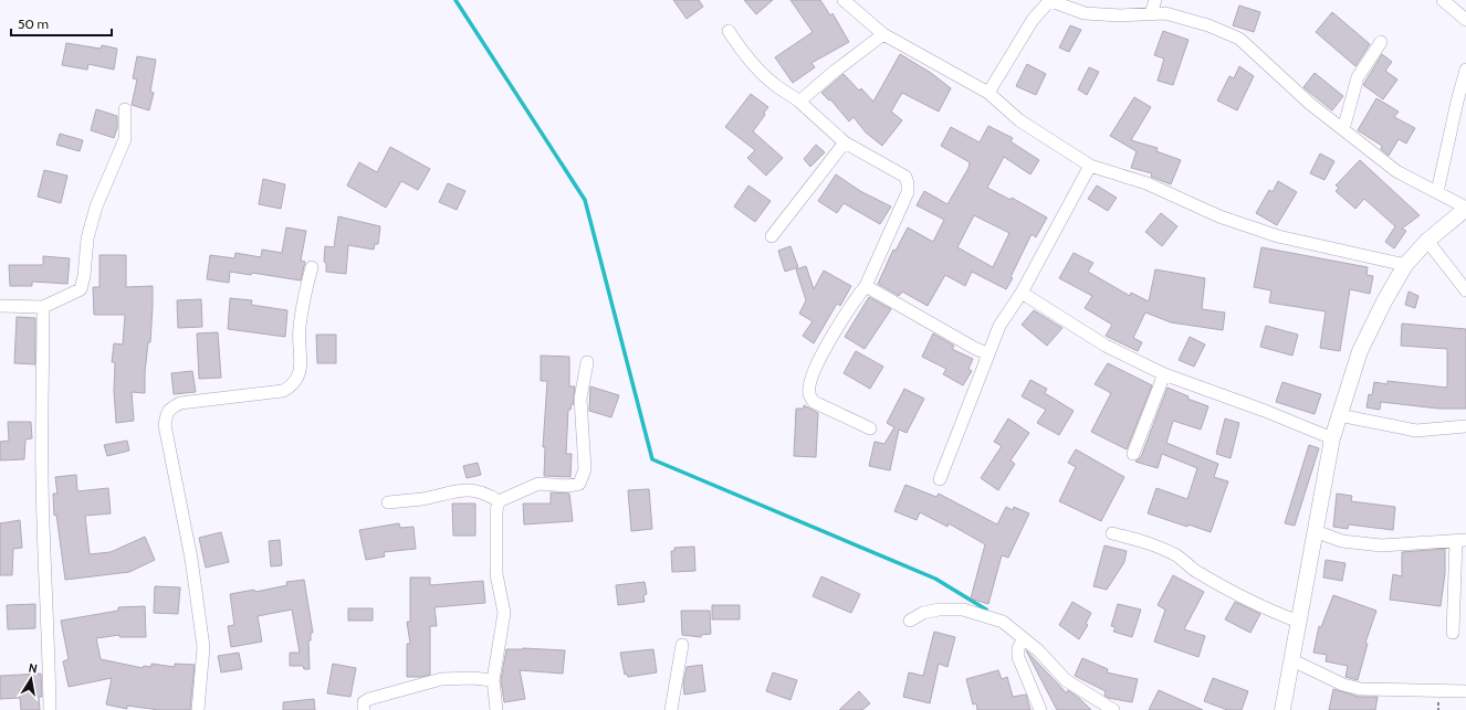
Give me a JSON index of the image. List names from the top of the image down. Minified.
{"scale_bar":"50 m","north":"top"}
